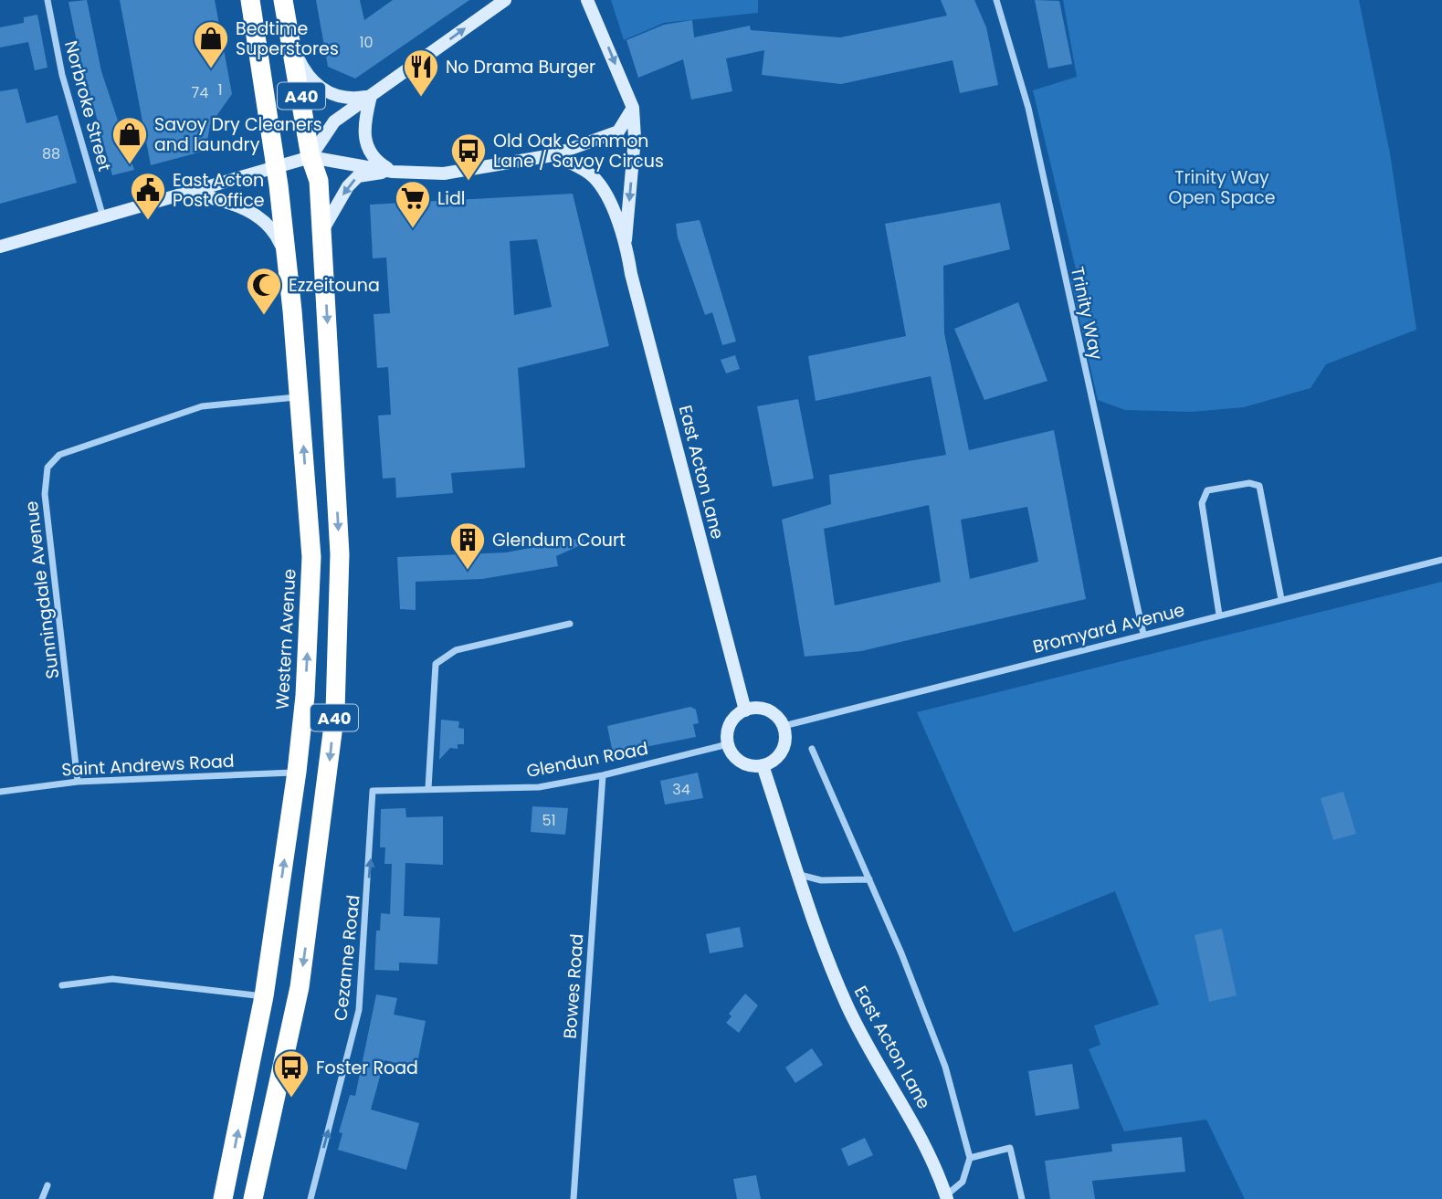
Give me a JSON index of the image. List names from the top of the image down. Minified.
{"streets":{"highway":["A40","Western Avenue"],"street":["Norbroke Street","Trinity Way","East Acton Lane","Sunningdale Avenue","Bromyard Avenue","Glendun Road","Saint Andrews Road","Cezanne Road","Bowes Road"]},"crossings":[["Trinity Way","Bromyard Avenue"],["East Acton Lane","Bromyard Avenue"],["East Acton Lane","Glendun Road"],["Sunningdale Avenue","Western Avenue"],["Sunningdale Avenue","Saint Andrews Road"],["Bromyard Avenue","Glendun Road"],["Western Avenue","Saint Andrews Road"],["Glendun Road","Cezanne Road"],["Glendun Road","Bowes Road"]],"one_way":["Cezanne Road"],"parks":["Trinity Way Open Space"],"places":{"shop":["Bedtime Superstores","Savoy Dry Cleaners and laundry"],"restaurant":["No Drama Burger"],"bus stop":["Old Oak Common Lane / Savoy Circus","Foster Road"],"public building":["East Acton Post Office"],"supermarket":["Lidl"],"mosque":["Ezzeitouna"],"building":["Glendum Court"]},"house_numbers":["10","1","74","88","34","51"]}
